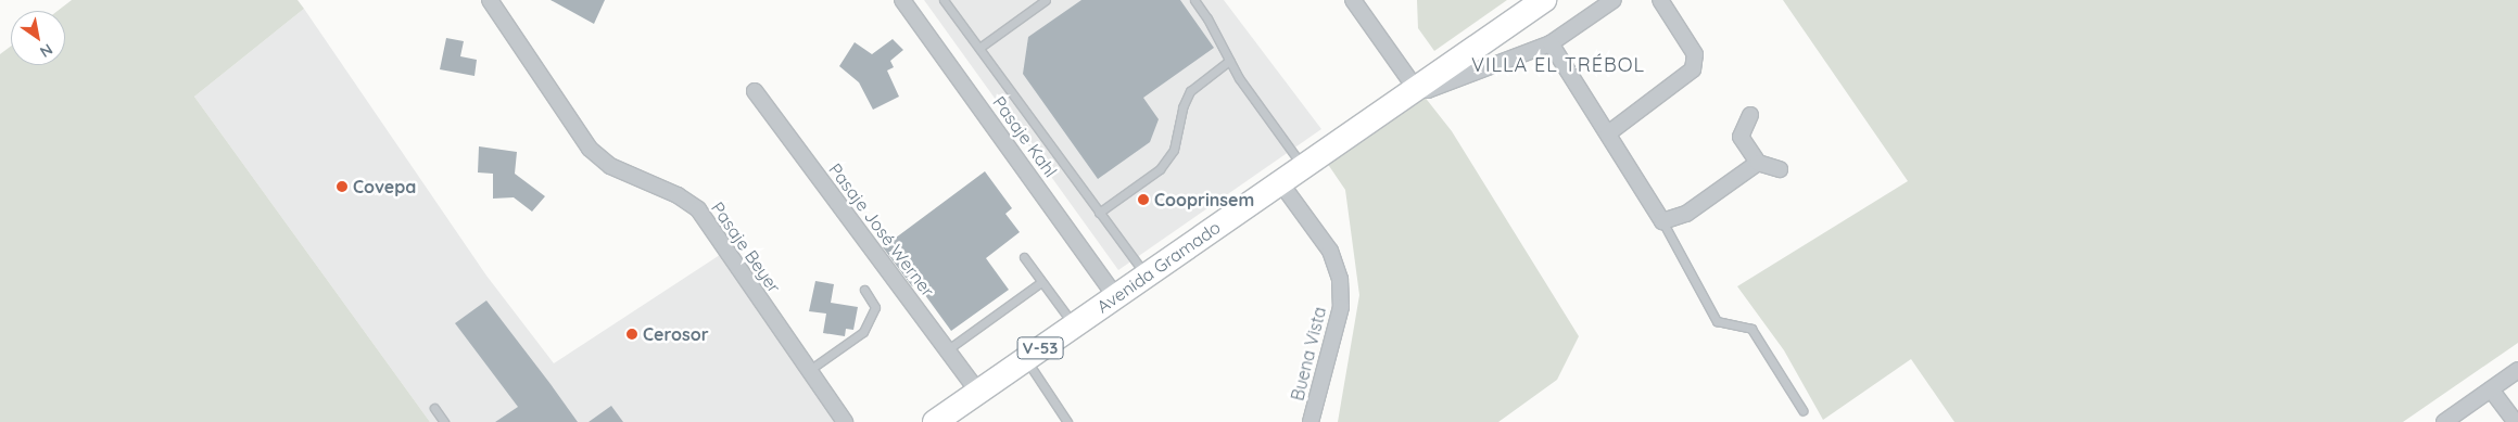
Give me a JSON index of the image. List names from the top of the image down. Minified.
{"streets":{"main road":["Avenida Gramado","V-53"],"street":["Pasaje Kahl","Pasaje José Werner","Pasaje Beyer","Buena Vista"]},"crossings":[["Pasaje Kahl","Avenida Gramado"],["Pasaje José Werner","Avenida Gramado"],["Avenida Gramado","Buena Vista"]],"districts":["VILLA EL TRÉBOL"],"places":["Covepa","Cooprinsem","Cerosor"],"north":"bottom right"}
